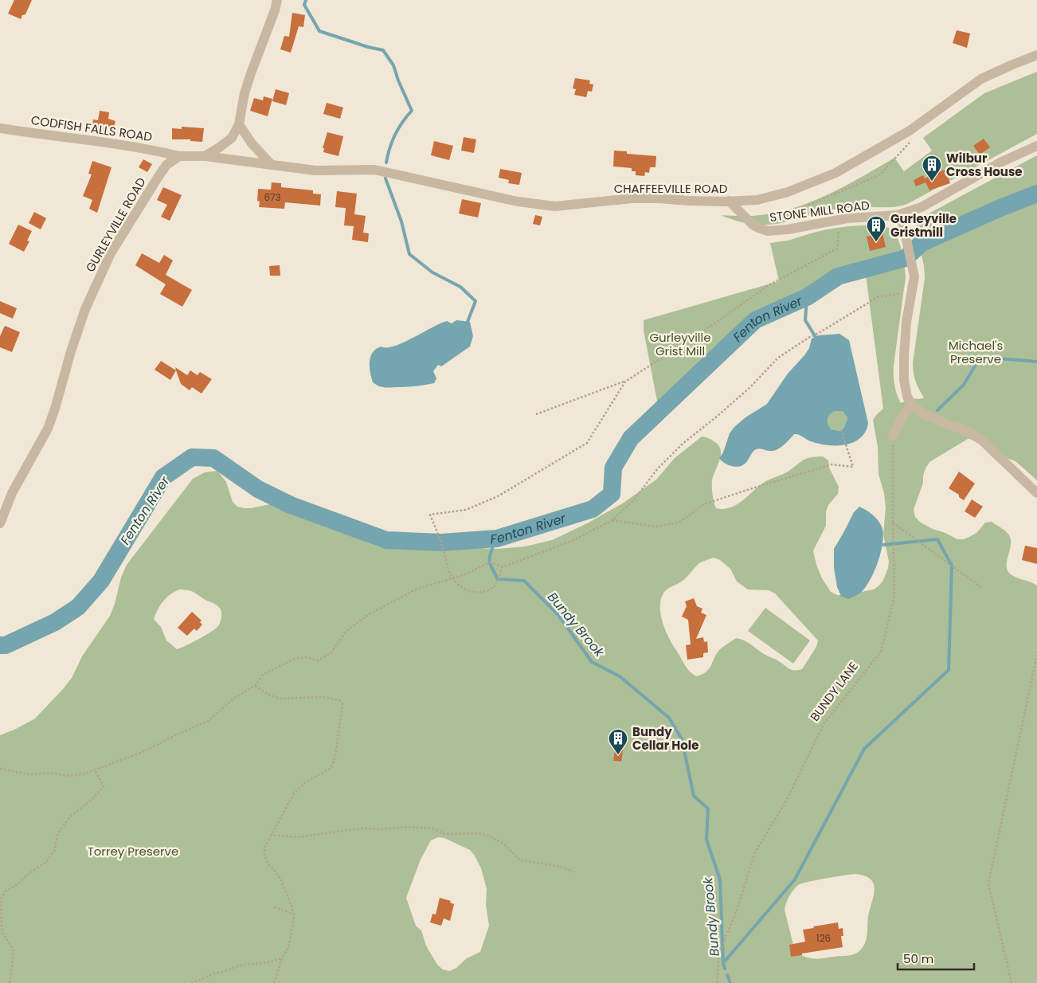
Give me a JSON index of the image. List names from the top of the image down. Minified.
{"streets":{"street":["CODFISH FALLS ROAD","CHAFFEEVILLE ROAD","STONE MILL ROAD","GURLEYVILLE ROAD"],"path":["BUNDY LANE"]},"crossings":[["CODFISH FALLS ROAD","GURLEYVILLE ROAD"],["CHAFFEEVILLE ROAD","STONE MILL ROAD"]],"water":["Fenton River","Bundy Brook"],"parks":["Gurleyville Grist Mill","Michael's Preserve","Torrey Preserve"],"places":{"building":["Wilbur Cross House","Gurleyville Gristmill","Bundy Cellar Hole"]},"house_numbers":["673","126"],"scale_bar":"50 m"}
